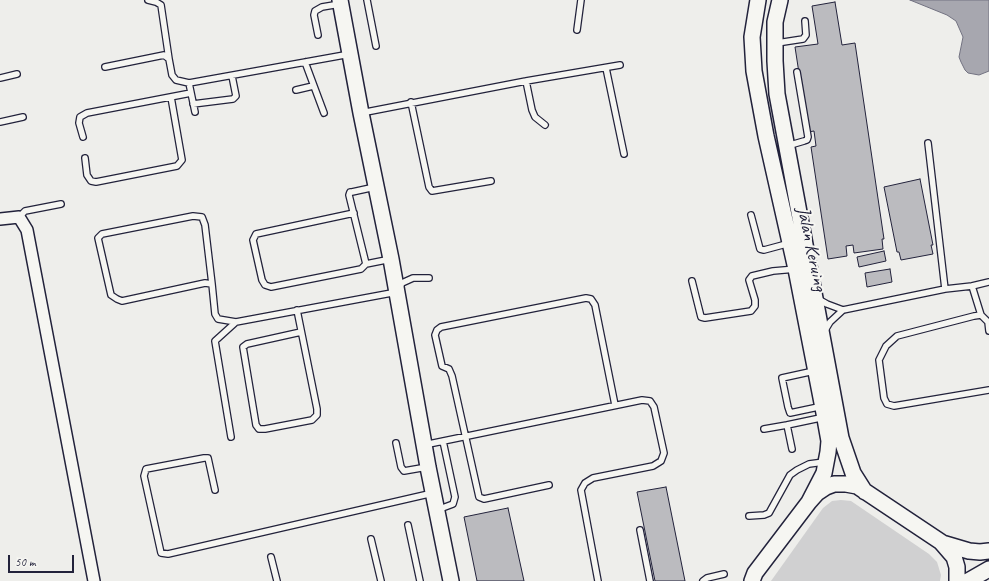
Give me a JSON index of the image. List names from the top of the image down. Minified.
{"streets":{"main road":["Jalan Keruing"]},"scale_bar":"50 m"}
